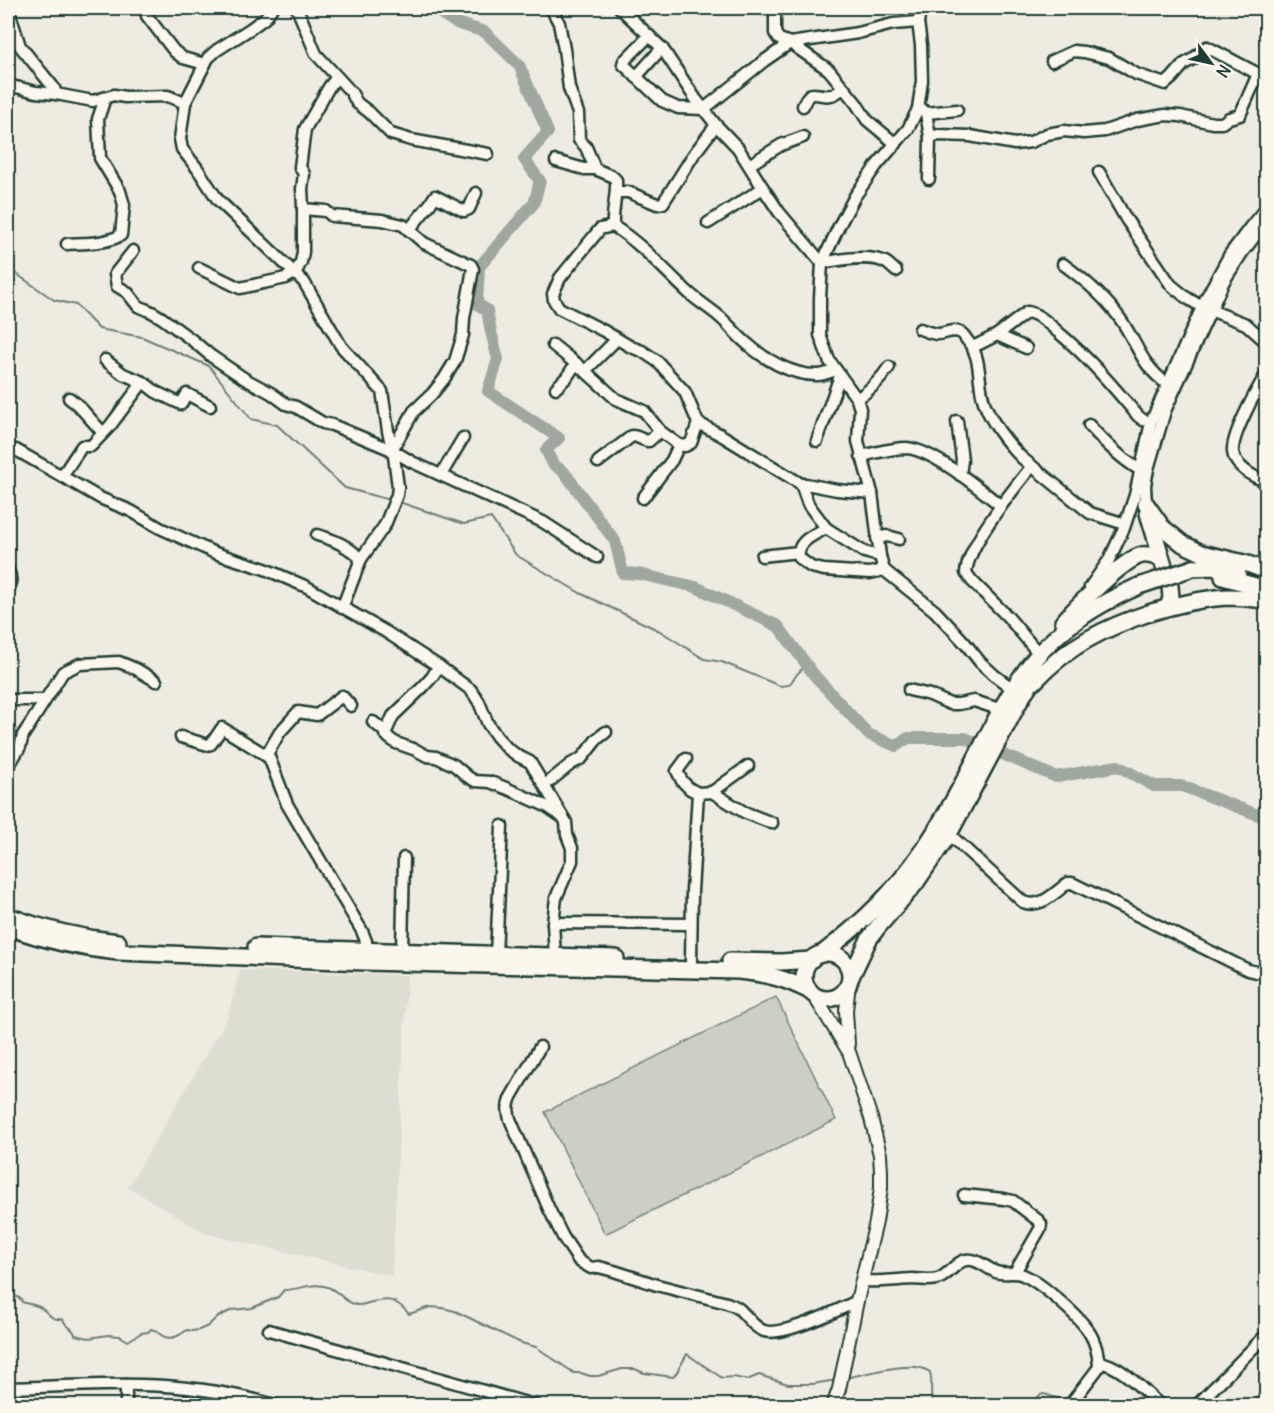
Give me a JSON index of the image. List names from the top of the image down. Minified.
{"north":"bottom right"}
